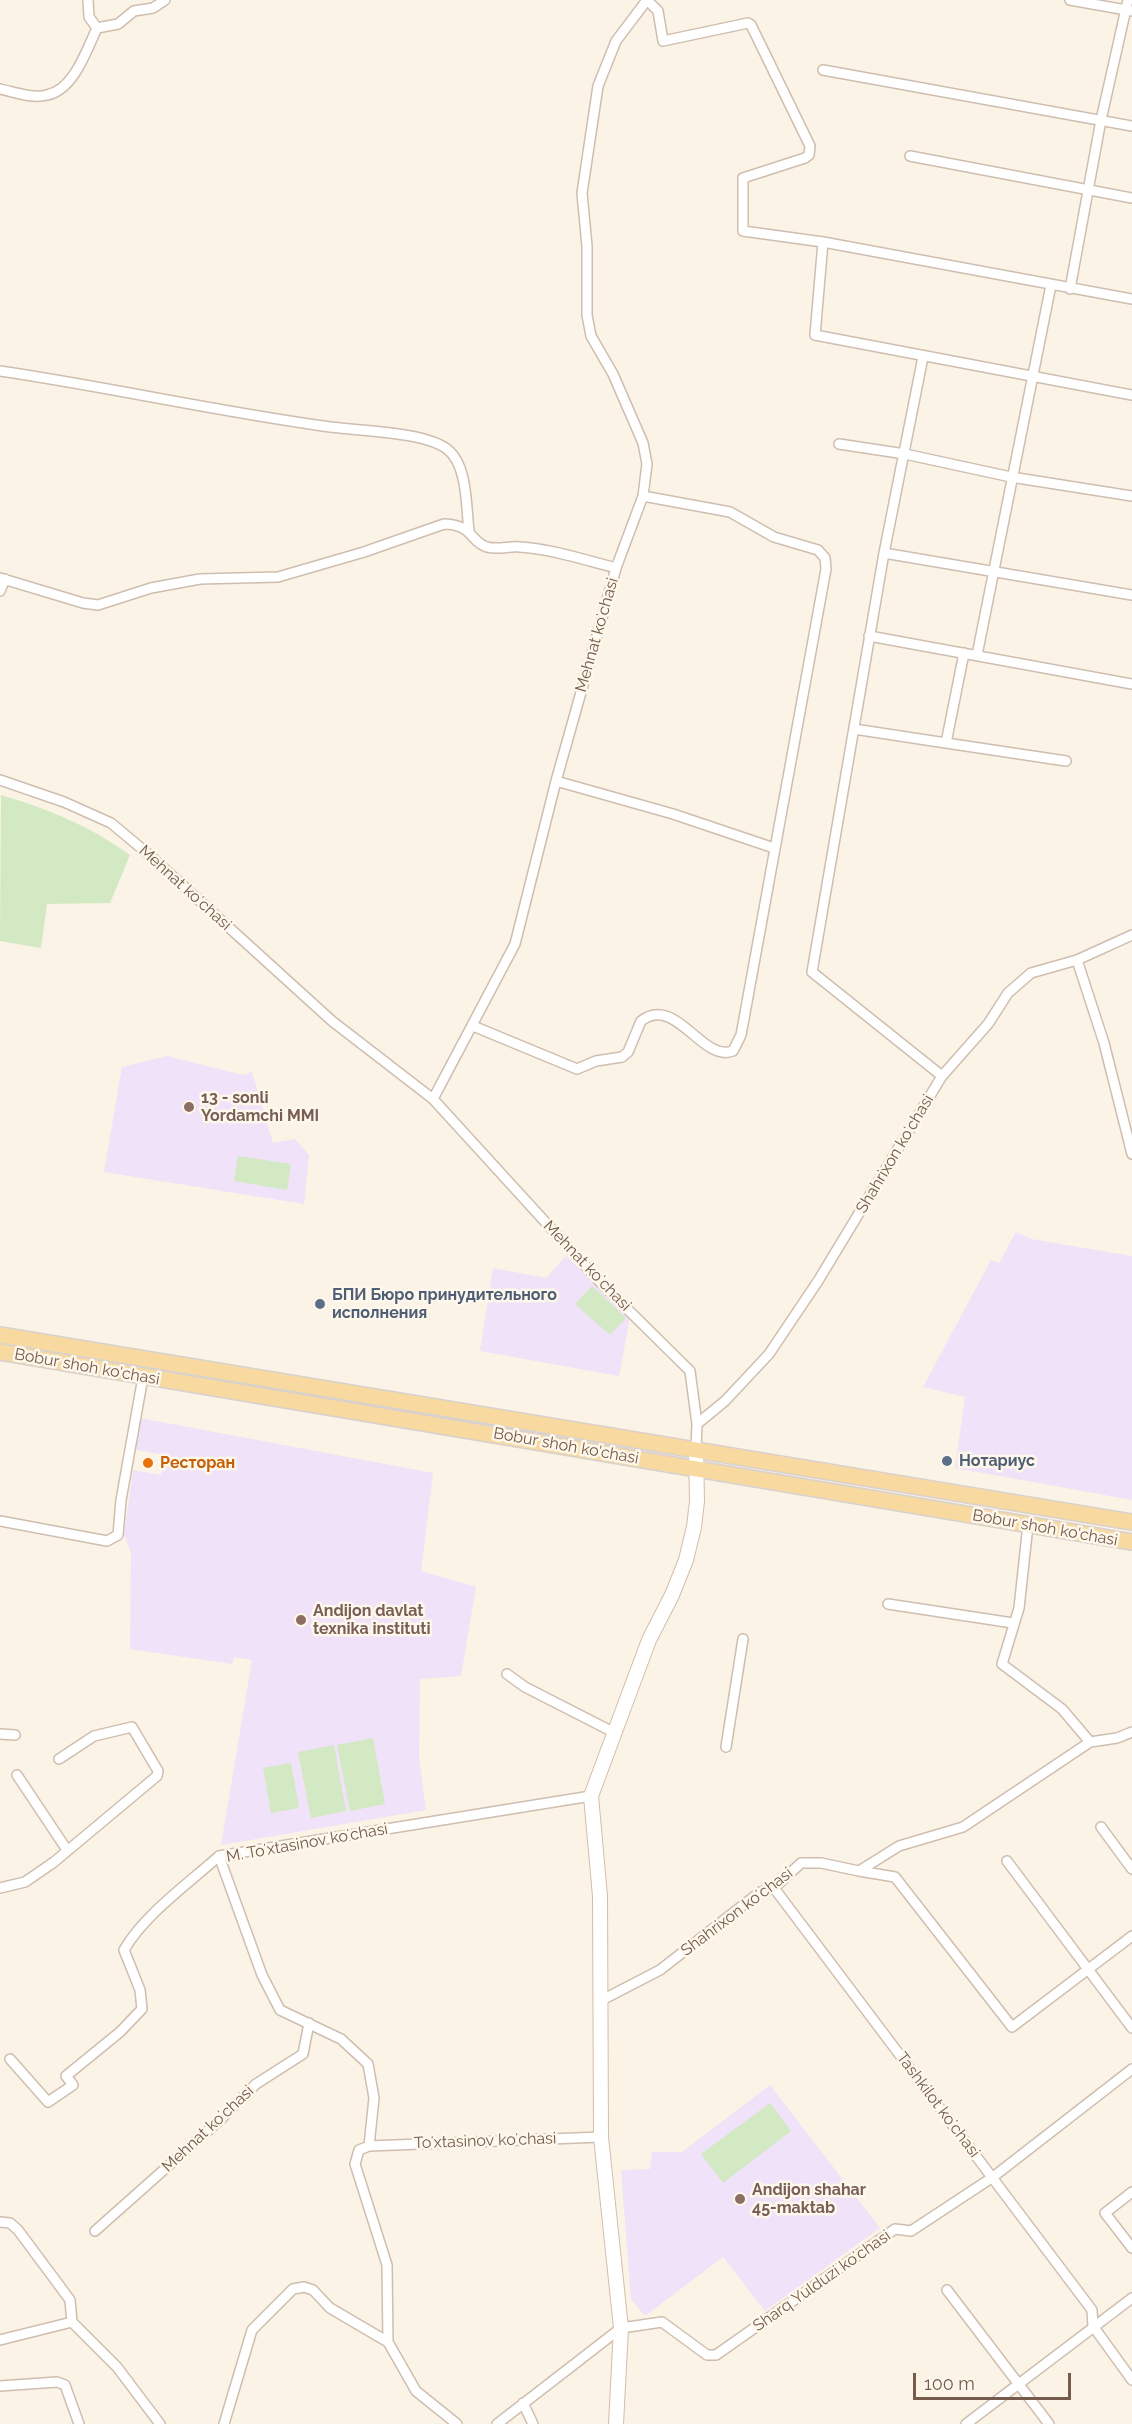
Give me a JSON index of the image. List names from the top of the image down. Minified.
{"streets":{"main road":["Bobur shoh ko'chasi"],"street":["Mehnat koʻchasi","Shahrixon koʻchasi","M. Toʻxtasinov koʻchasi","Tashkilot koʻchasi","Toʻxtasinov koʻchasi","Sharq Yulduzi koʻchasi"]},"crossings":[["Mehnat koʻchasi","Shahrixon koʻchasi"],["Mehnat koʻchasi","Bobur shoh ko'chasi"],["Mehnat koʻchasi","M. Toʻxtasinov koʻchasi"],["Shahrixon koʻchasi","Tashkilot koʻchasi"],["M. Toʻxtasinov koʻchasi","Toʻxtasinov koʻchasi"],["Tashkilot koʻchasi","Sharq Yulduzi koʻchasi"]],"places":["13 - sonli Yordamchi MMI","БПИ Бюро принудительного исполнения","Нотариус","Ресторан","Andijon davlat texnika instituti","Andijon shahar 45-maktab"],"scale_bar":"100 m"}
